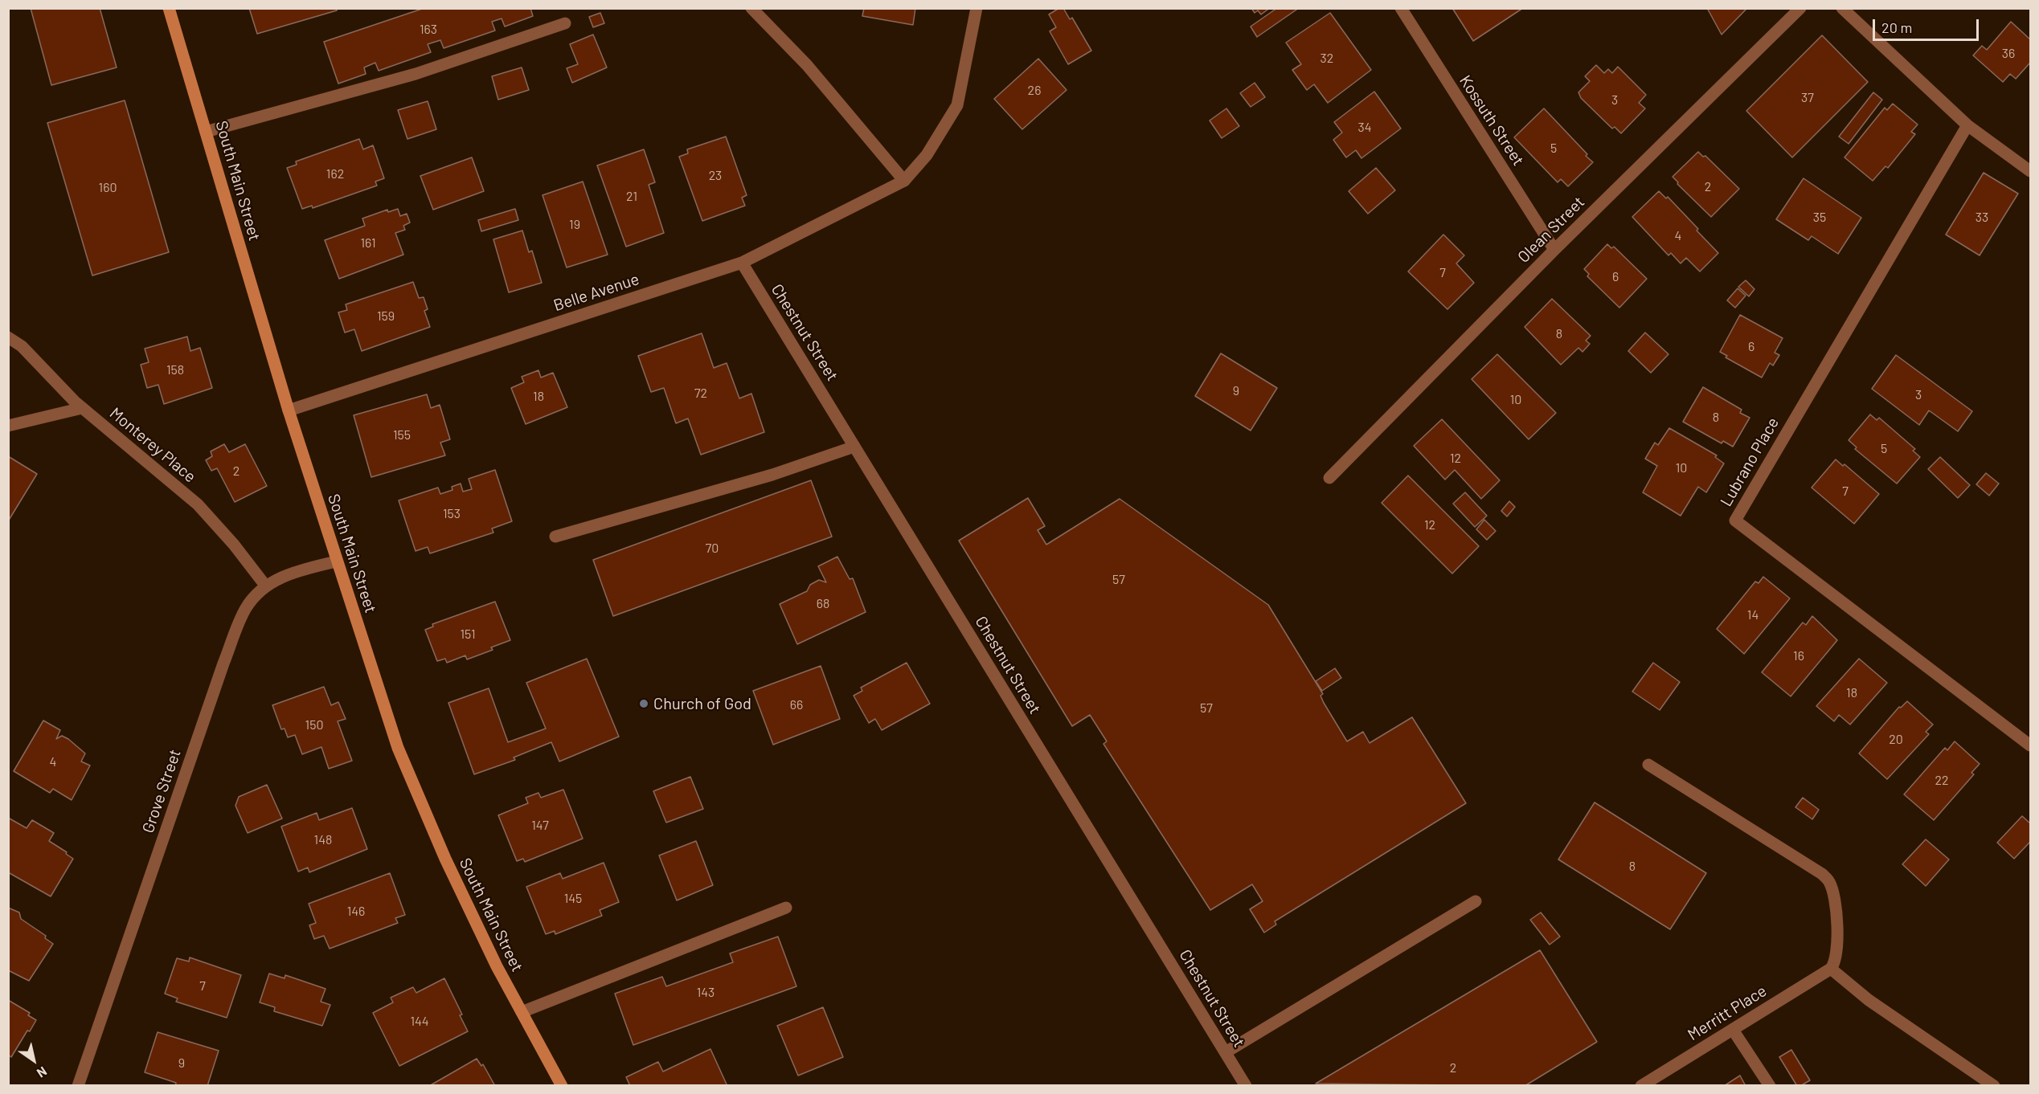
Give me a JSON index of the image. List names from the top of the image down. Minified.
{"streets":{"main road":["South Main Street"],"street":["Kossuth Street","Olean Street","Belle Avenue","Chestnut Street","Monterey Place","Lubrano Place","Grove Street","Merritt Place"]},"crossings":[["Kossuth Street","Olean Street"],["South Main Street","Belle Avenue"],["South Main Street","Grove Street"],["Belle Avenue","Chestnut Street"],["Monterey Place","Grove Street"]],"places":["Church of God"],"house_numbers":["163","36","32","26","37","3","34","5","162","23","2","160","21","35","33","19","4","161","7","6","159","8","6","158","9","72","3","18","10","8","155","5","12","10","2","7","153","12","70","57","68","14","151","16","18","66","57","150","20","4","22","147","148","8","145","146","7","143","144","9","2"],"scale_bar":"20 m","north":"bottom right"}
